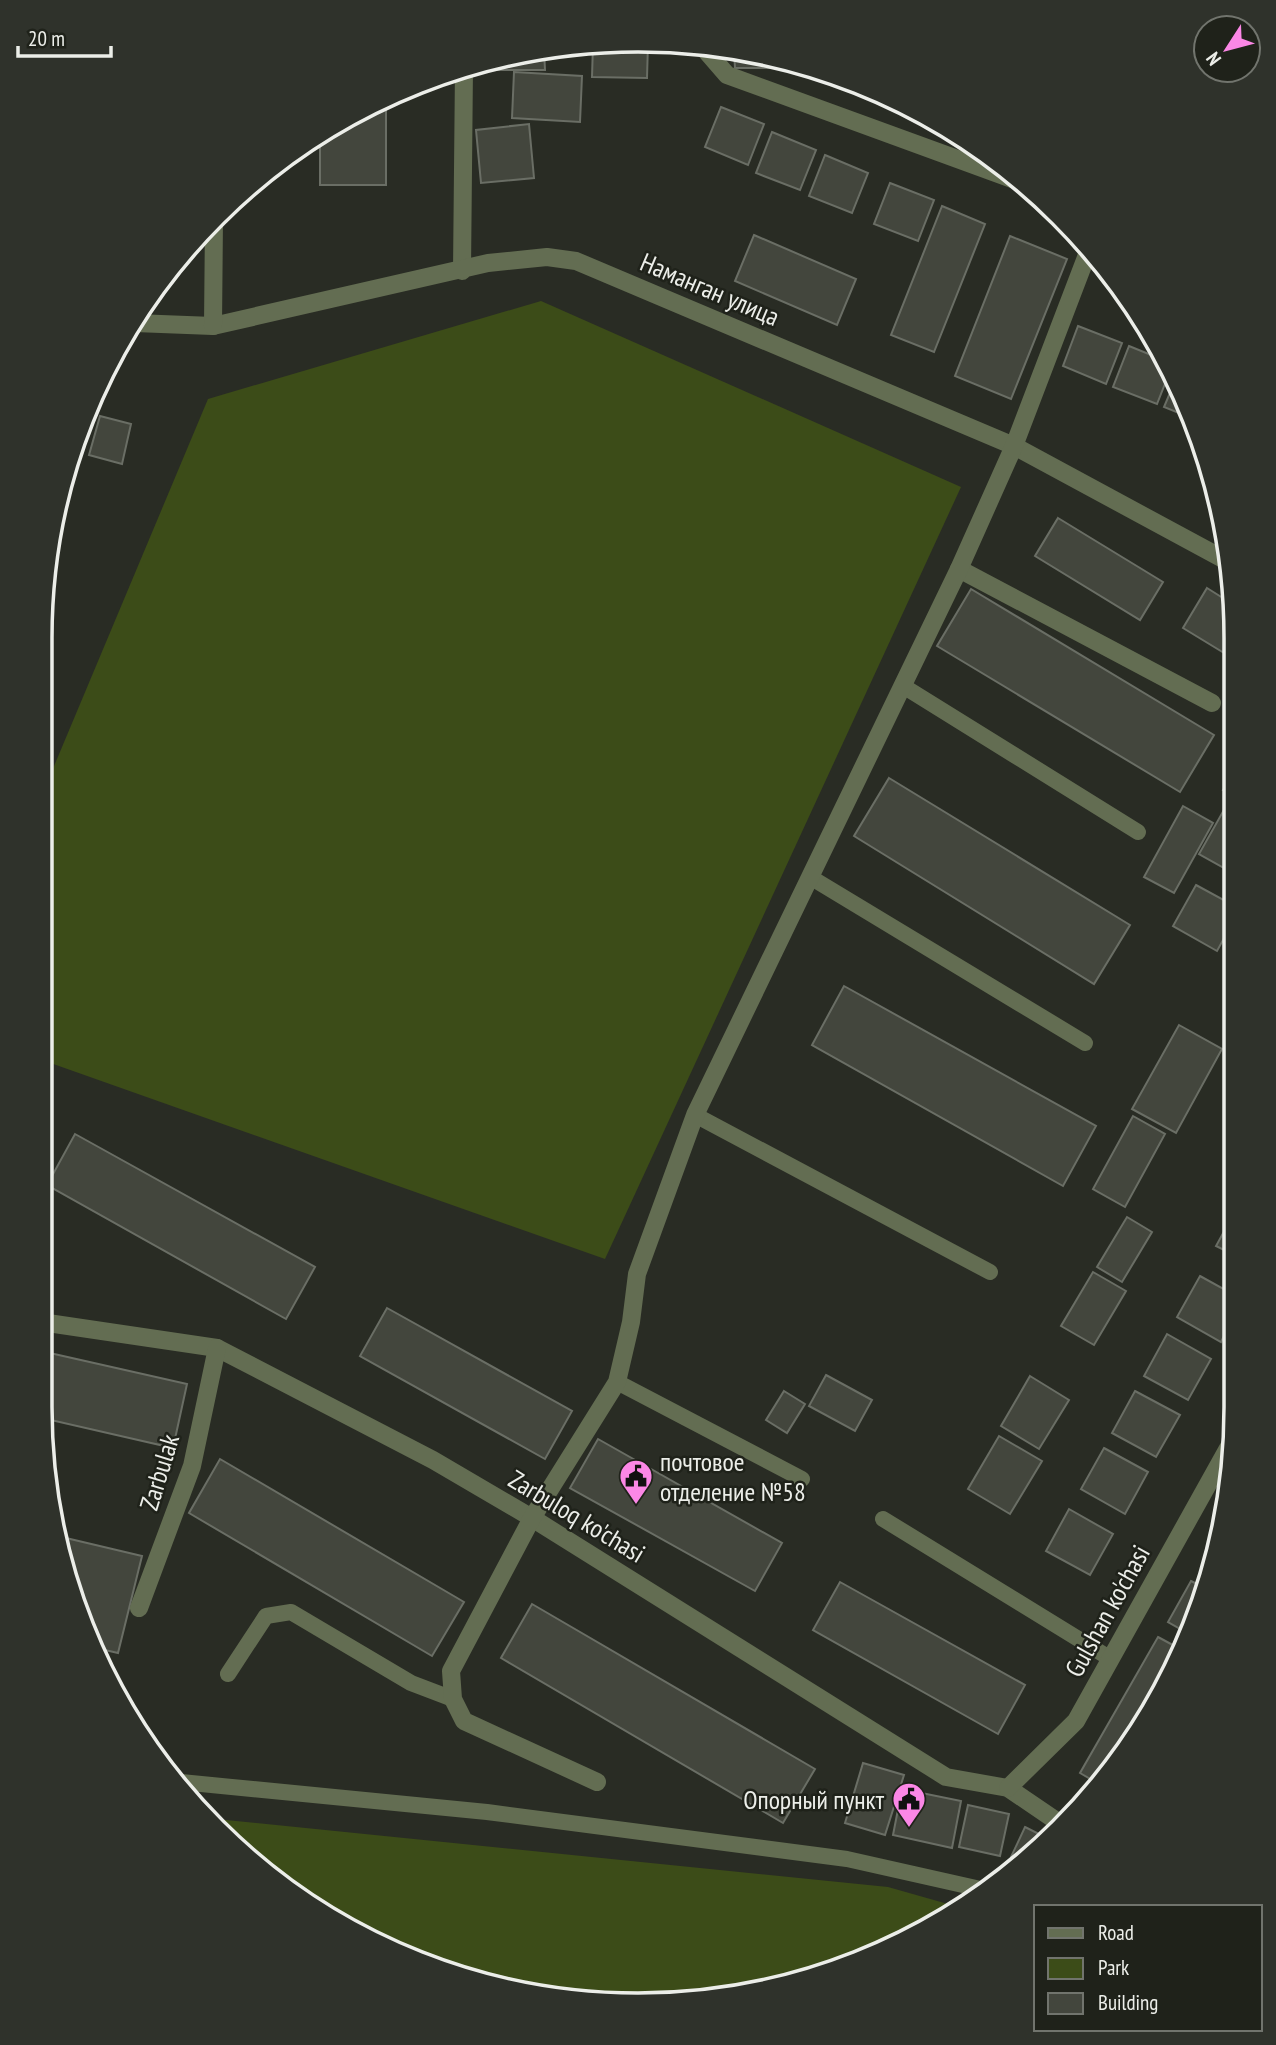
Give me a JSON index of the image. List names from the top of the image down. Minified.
{"streets":{"street":["Наманган улица","Zarbulak","Zarbuloq ko'chasi","Gulshan ko'chasi"]},"crossings":[["Zarbulak","Zarbuloq ko'chasi"],["Zarbuloq ko'chasi","Gulshan ko'chasi"]],"places":{"public building":["почтовое отделение №58","Опорный пункт"]},"legend":["Road","Park","Building"],"scale_bar":"20 m","north":"bottom left"}
